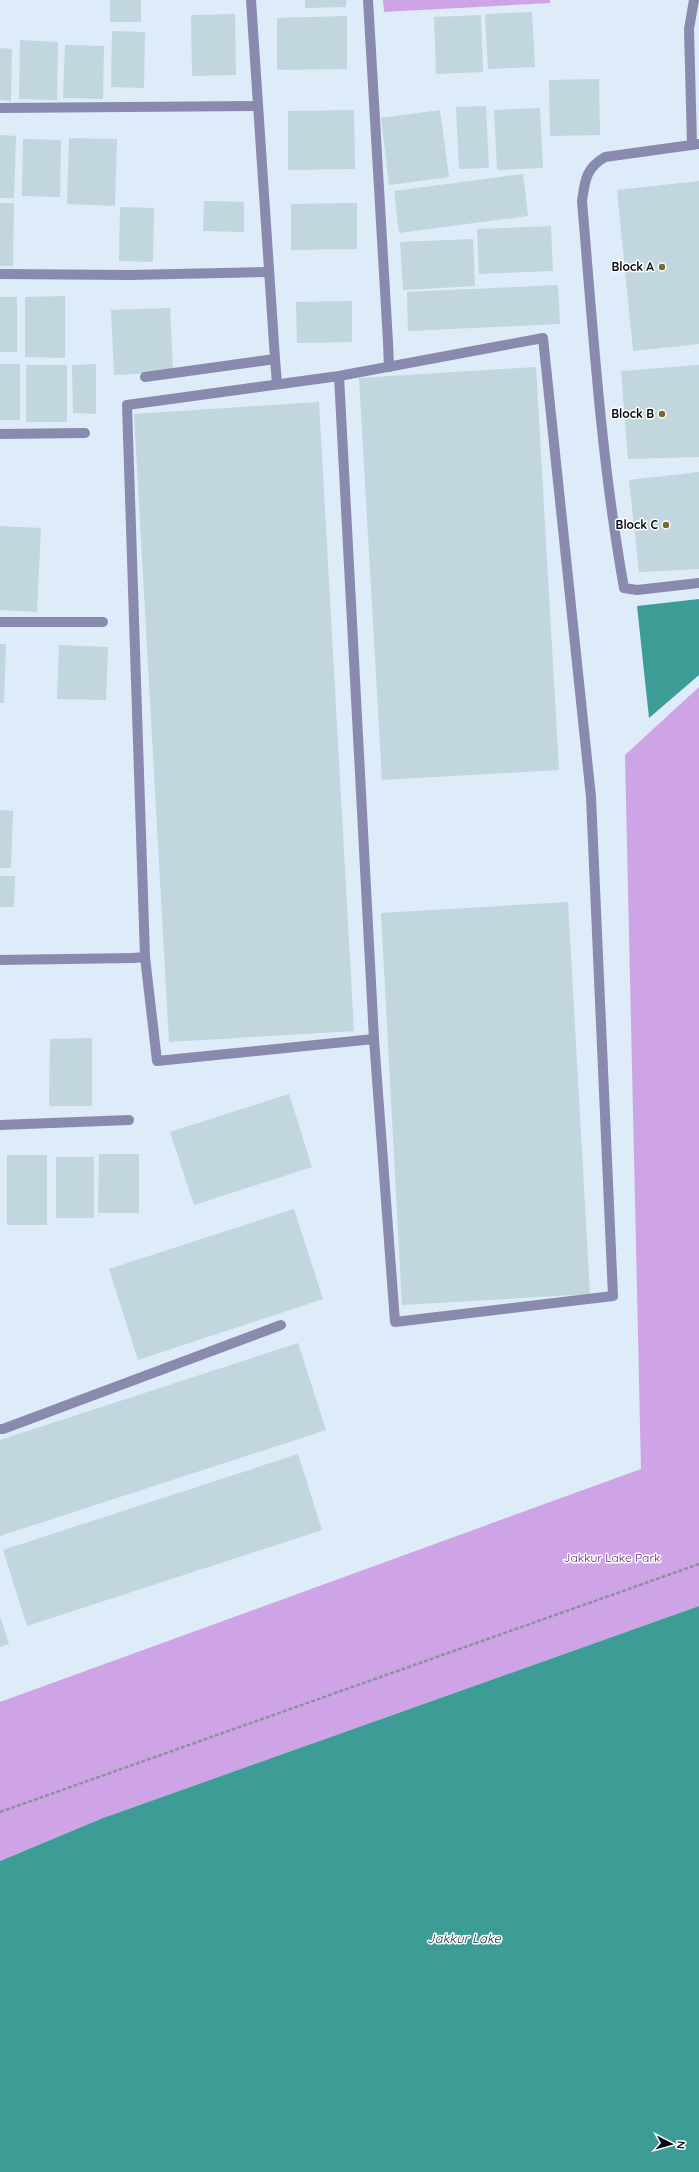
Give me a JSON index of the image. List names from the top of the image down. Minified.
{"water":["Jakkur Lake"],"parks":["Jakkur Lake Park"],"places":["Block A","Block B","Block C"],"north":"right"}
